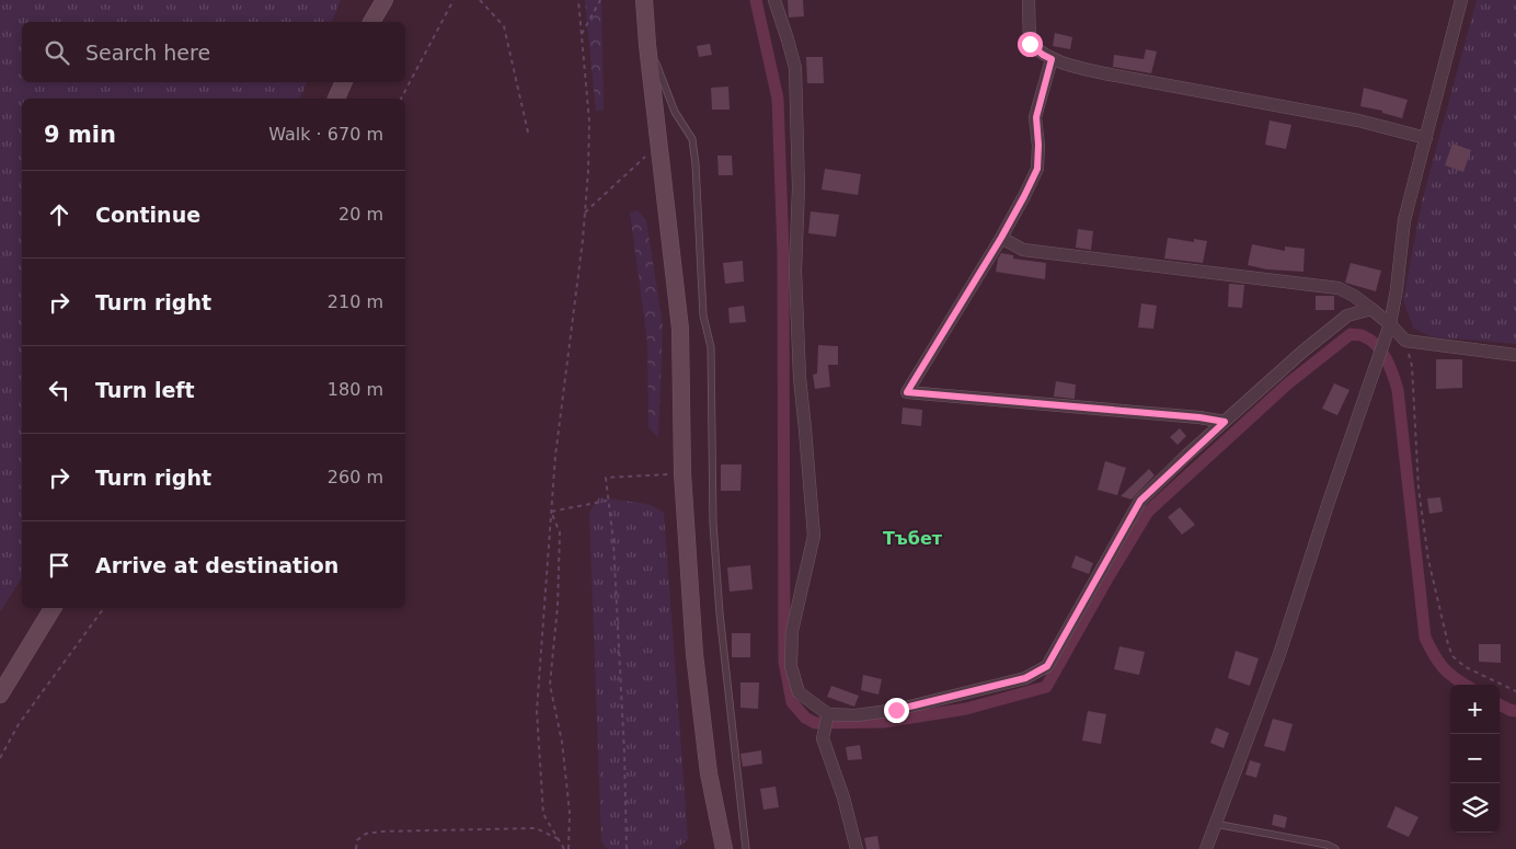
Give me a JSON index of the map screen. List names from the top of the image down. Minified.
{"districts":["Тъбет"],"page":{"search":"Search here","heading":["9 min","Walk · 670 m"],"list":[["Continue","20 m"],["Turn right","210 m"],["Turn left","180 m"],["Turn right","260 m"],"Arrive at destination"],"map_buttons":["+","−"]}}
